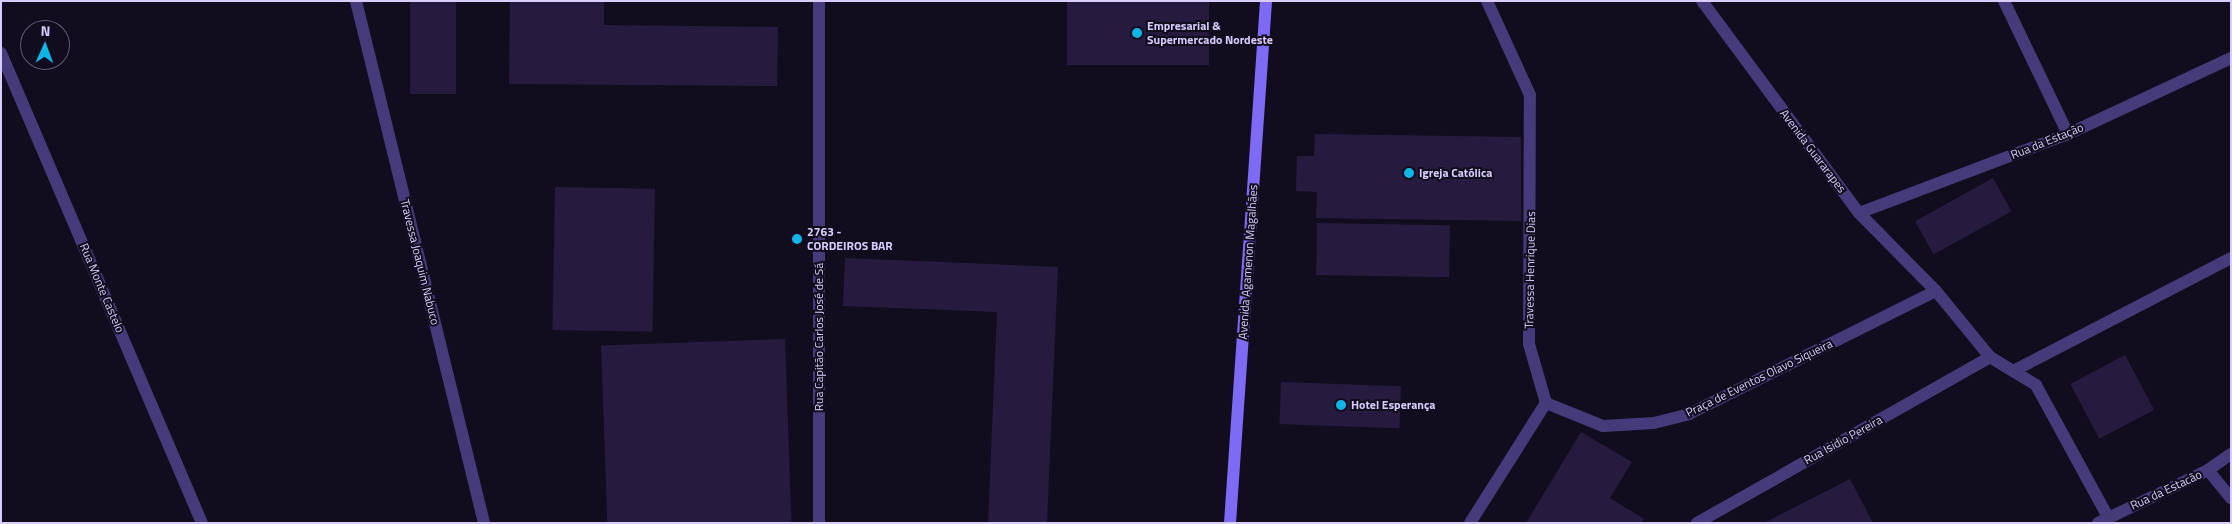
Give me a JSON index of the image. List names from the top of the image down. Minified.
{"streets":{"main road":["Avenida Agamenon Magalhães"],"street":["Rua da Estação","Avenida Guararapes","Travessa Joaquim Nabuco","Travessa Henrique Dias","Rua Monte Castelo","Rua Capitão Carlos José de Sá","Praça de Eventos Olavo Siqueira","Rua Isidio Pereira","Rua da Estacão"]},"crossings":[["Rua da Estação","Avenida Guararapes"],["Avenida Guararapes","Praça de Eventos Olavo Siqueira"],["Avenida Guararapes","Rua Isidio Pereira"],["Travessa Henrique Dias","Praça de Eventos Olavo Siqueira"]],"places":["Empresarial & Supermercado Nordeste","Igreja Católica","2763 - CORDEIROS BAR","Hotel Esperança"],"north":"top"}
